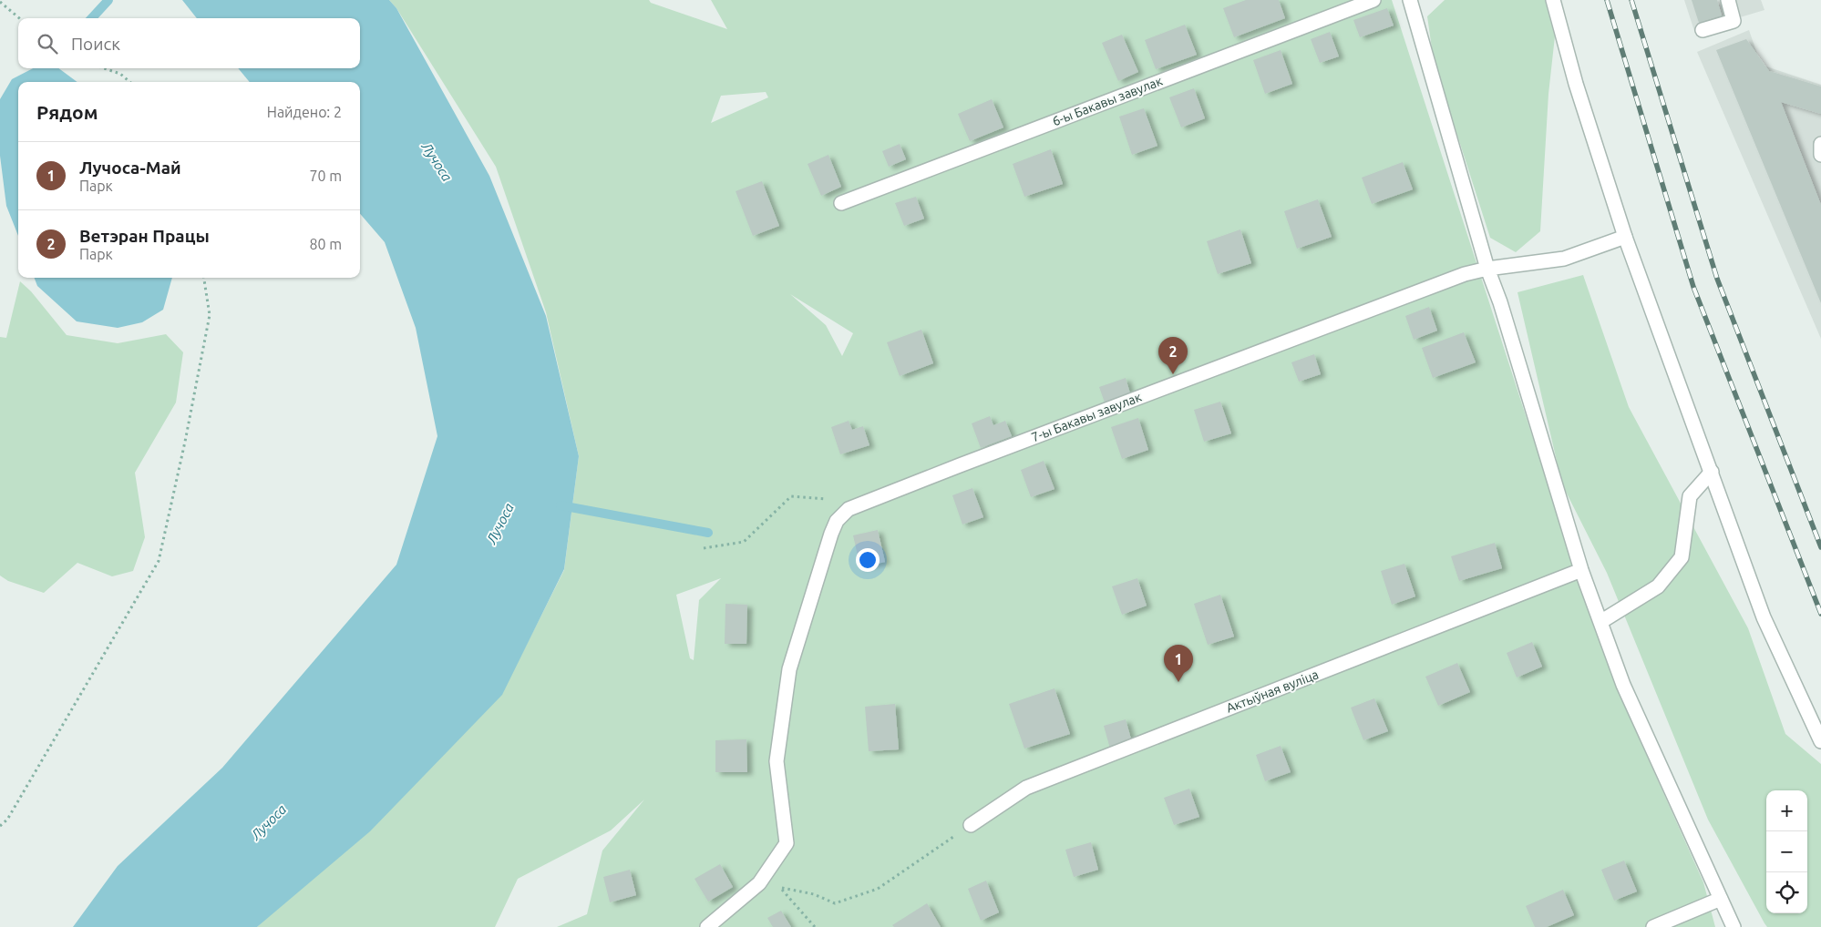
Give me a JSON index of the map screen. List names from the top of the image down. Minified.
{"streets":{"street":["6-ы Бакавы завулак","7-ы Бакавы завулак","Актыўная вуліца"]},"water":["Лучоса"],"page":{"search":"Поиск","heading":["Рядом","Найдено: 2"],"list":[{"mark":"1","name":"Лучоса-Май","note":"Парк","value":"70 m"},{"mark":"2","name":"Ветэран Працы","note":"Парк","value":"80 m"}],"pins":["2","1"],"map_buttons":["+","−"]}}
